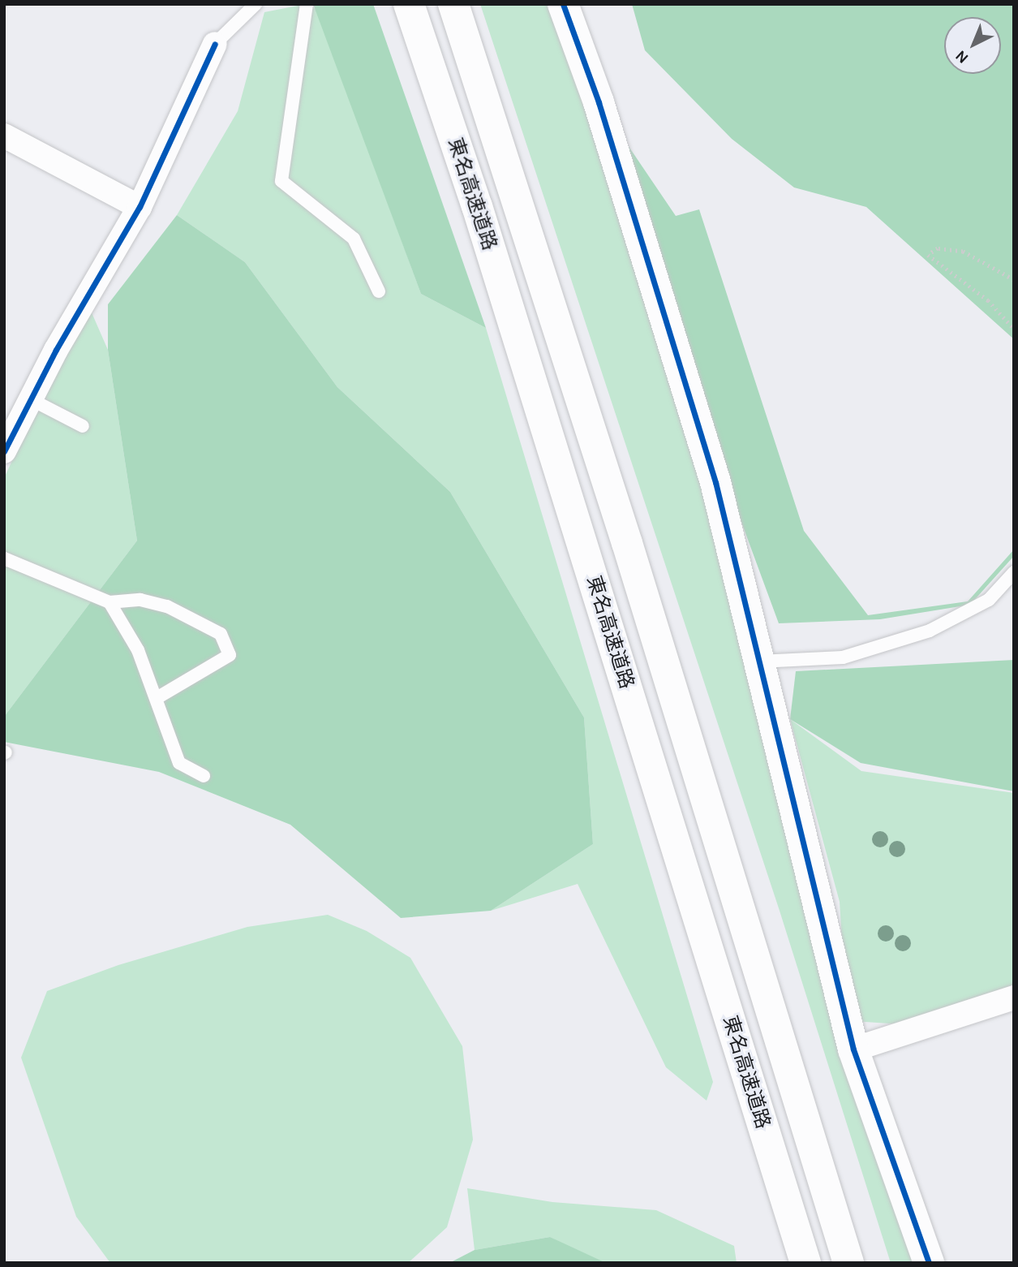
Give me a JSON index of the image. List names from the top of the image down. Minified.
{"streets":{"main road":["東名高速道路"]},"north":"bottom left"}
